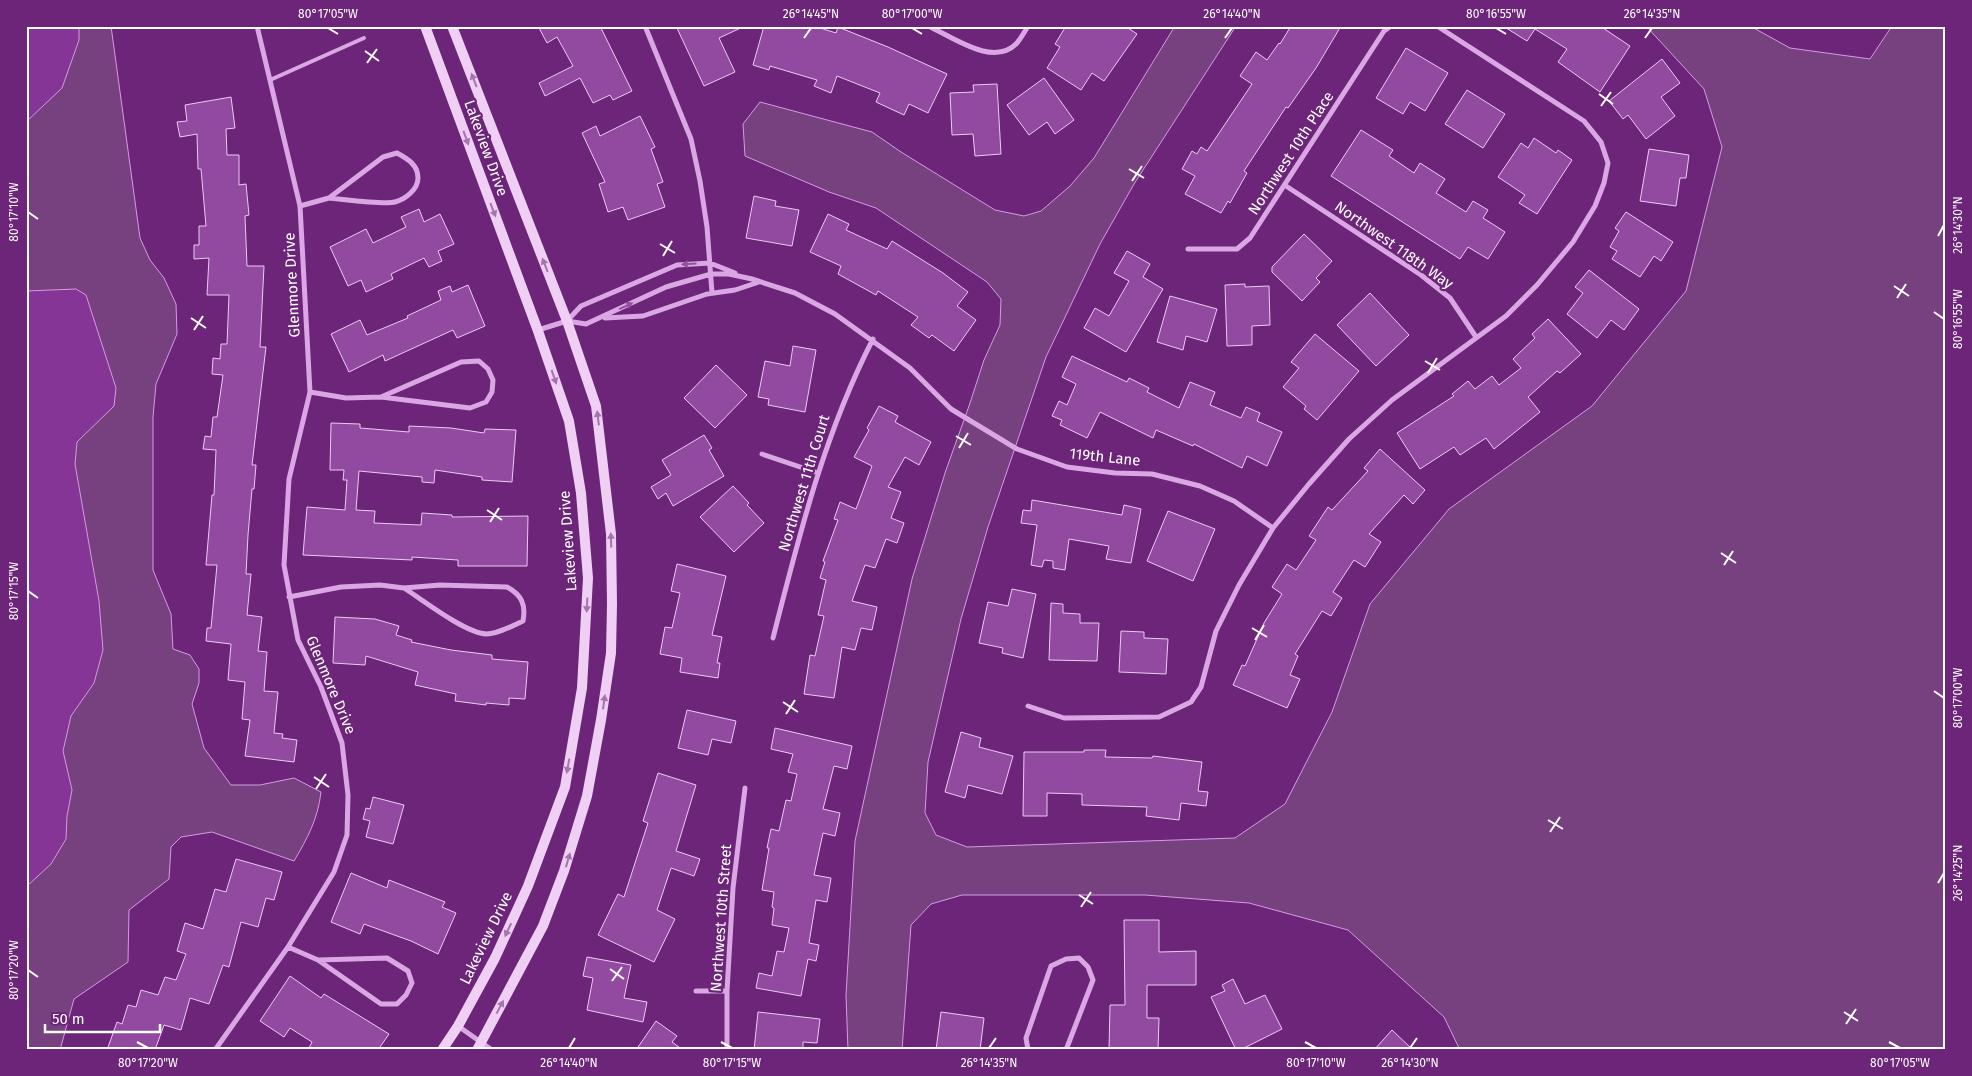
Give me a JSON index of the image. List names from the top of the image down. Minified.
{"streets":{"street":["Lakeview Drive","Northwest 10th Place","Northwest 118th Way","Glenmore Drive","119th Lane","Northwest 11th Court","Northwest 10th Street"]},"crossings":[["Northwest 10th Place","Northwest 118th Way"],["119th Lane","Northwest 11th Court"]],"scale_bar":"50 m","coordinates":["80°17'05\"W","26°14'45\"N","80°17'00\"W","26°14'40\"N","80°16'55\"W","26°14'35\"N","80°17'10\"W","26°14'30\"N","80°17'15\"W","26°14'25\"N","80°17'20\"W"]}
